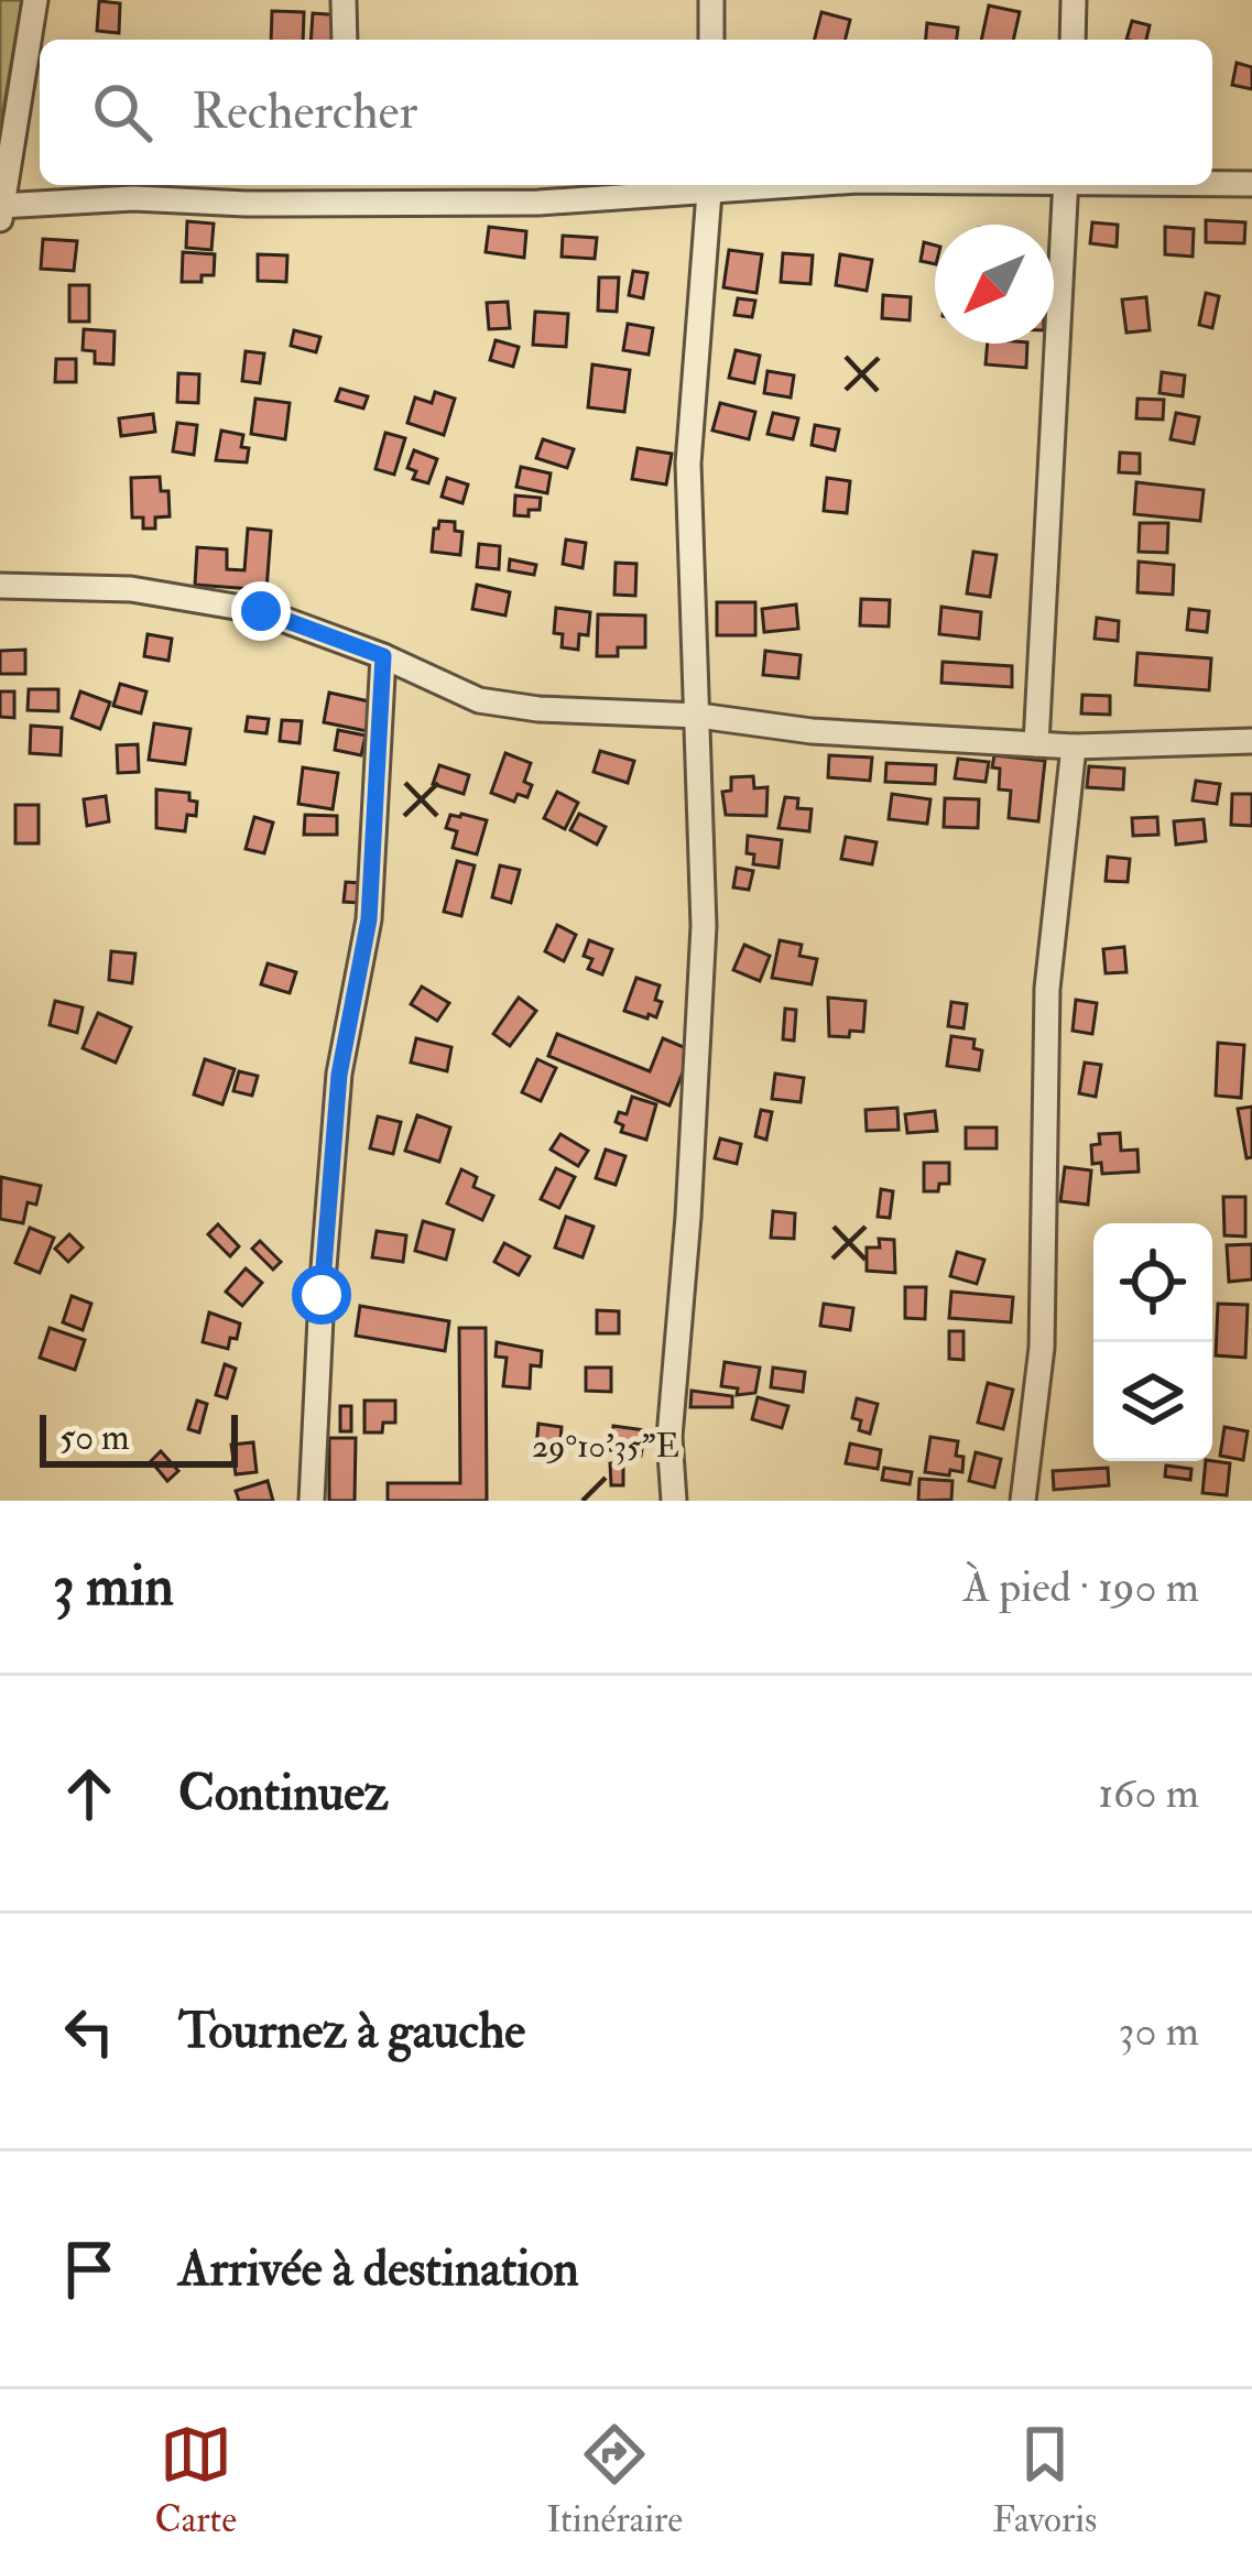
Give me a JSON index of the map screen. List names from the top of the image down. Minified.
{"scale_bar":"50 m","north":"bottom left","page":{"search":"Rechercher","scale":"50 m","heading":["3 min","À pied · 190 m"],"list":[["Continuez","160 m"],["Tournez à gauche","30 m"],"Arrivée à destination"],"nav":["Carte","Itinéraire","Favoris"]},"coordinates":["29°10'35\"E"]}
